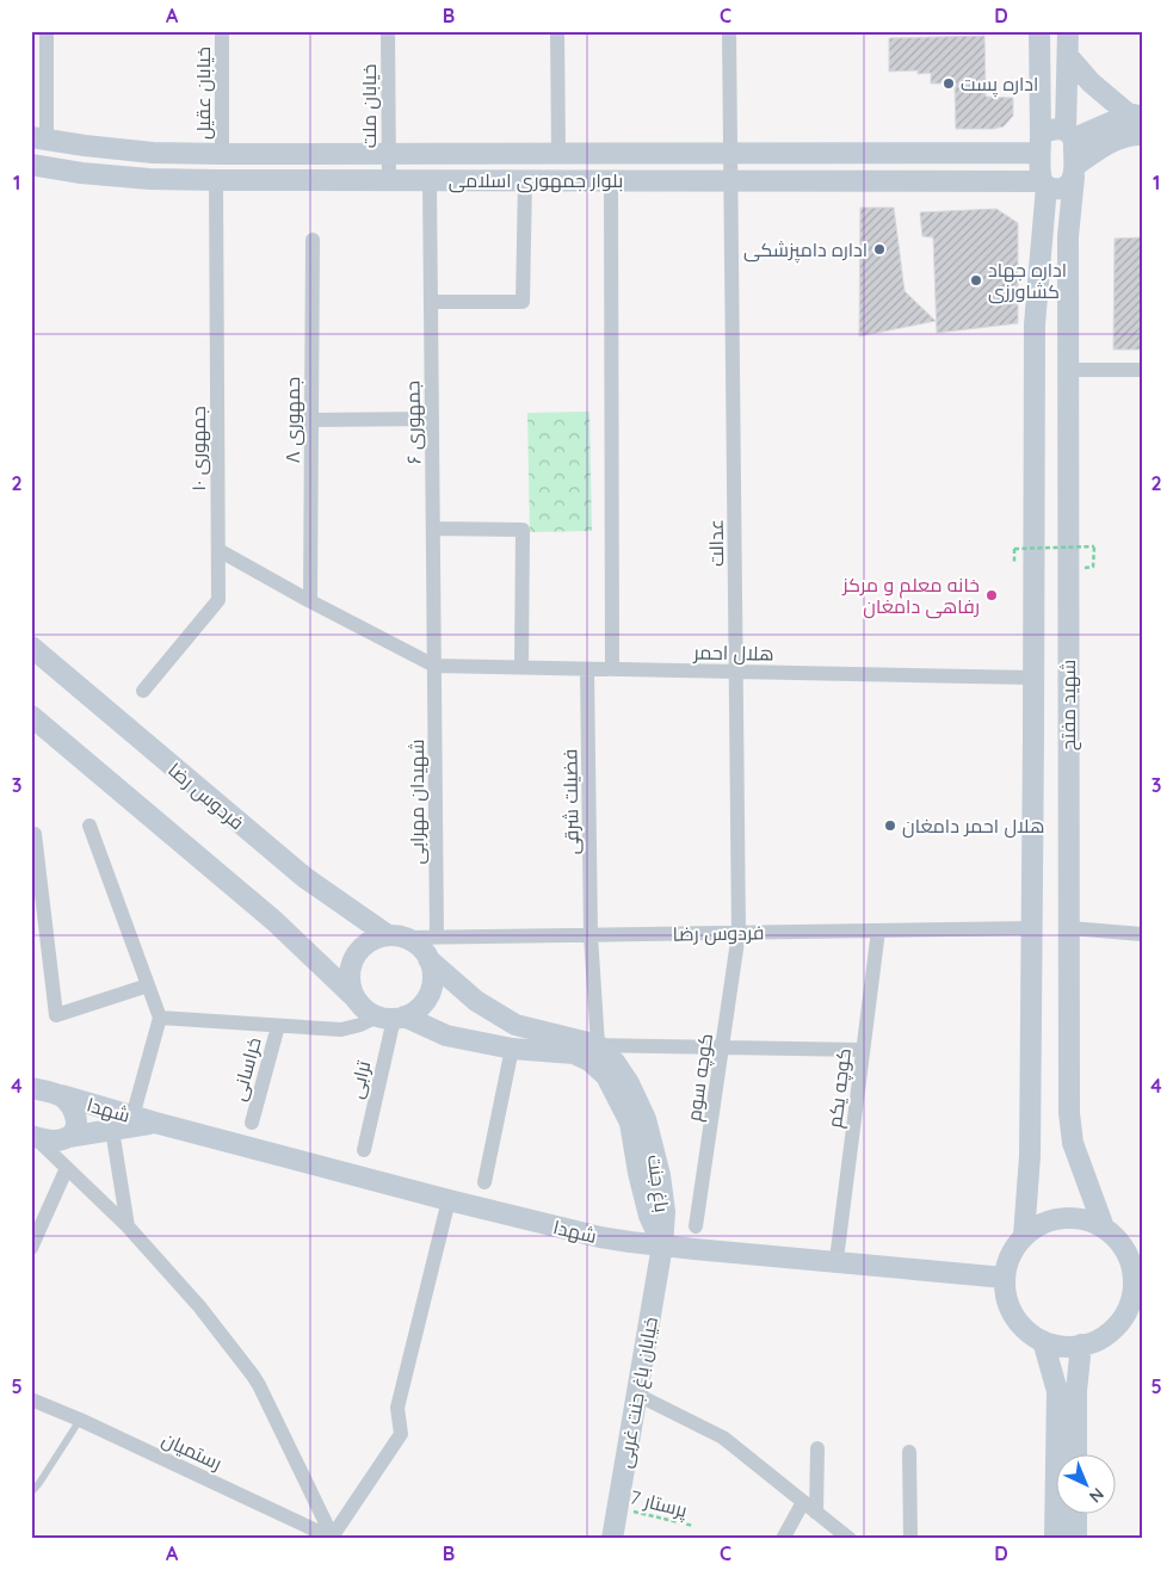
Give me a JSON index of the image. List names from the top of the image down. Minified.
{"streets":{"street":["خیابان عقیل","خیابان ملت","بلوار جمهوری اسلامی","جمهوری ۸","جمهوری ۶","جمهوری ۱۰","عدالت","هلال احمر","شهید مفتح","فردوس رضا","شهیدان مهرابی","فضیلت شرقی","خراسانی","کوچه سوم","ترابی","کوچه یکم","شهدا","باغ جنت","خیابان باغ جنت غربی","رستمیان"],"path":["پرستار 7"]},"crossings":[["خیابان عقیل","بلوار جمهوری اسلامی"],["خیابان ملت","بلوار جمهوری اسلامی"],["بلوار جمهوری اسلامی","جمهوری ۶"],["بلوار جمهوری اسلامی","جمهوری ۱۰"],["بلوار جمهوری اسلامی","عدالت"],["بلوار جمهوری اسلامی","شهید مفتح"],["جمهوری ۶","هلال احمر"],["جمهوری ۶","شهیدان مهرابی"],["عدالت","هلال احمر"],["عدالت","فردوس رضا"],["عدالت","کوچه سوم"],["هلال احمر","شهید مفتح"],["هلال احمر","شهیدان مهرابی"],["هلال احمر","فضیلت شرقی"],["شهید مفتح","فردوس رضا"],["شهید مفتح","شهدا"],["فردوس رضا","شهیدان مهرابی"],["فردوس رضا","فضیلت شرقی"],["فردوس رضا","کوچه سوم"],["فردوس رضا","ترابی"],["فردوس رضا","کوچه یکم"],["فردوس رضا","باغ جنت"],["فضیلت شرقی","باغ جنت"],["ترابی","باغ جنت"],["شهدا","باغ جنت"],["شهدا","خیابان باغ جنت غربی"],["باغ جنت","خیابان باغ جنت غربی"],["خیابان باغ جنت غربی","پرستار 7"]],"places":["اداره پست","اداره دامپزشکی","اداره جهاد کشاورزی","خانه معلم و مرکز رفاهی دامغان","هلال احمر دامغان"],"north":"bottom right","grid":{"columns":["A","B","C","D"],"rows":["1","2","3","4","5"]}}
